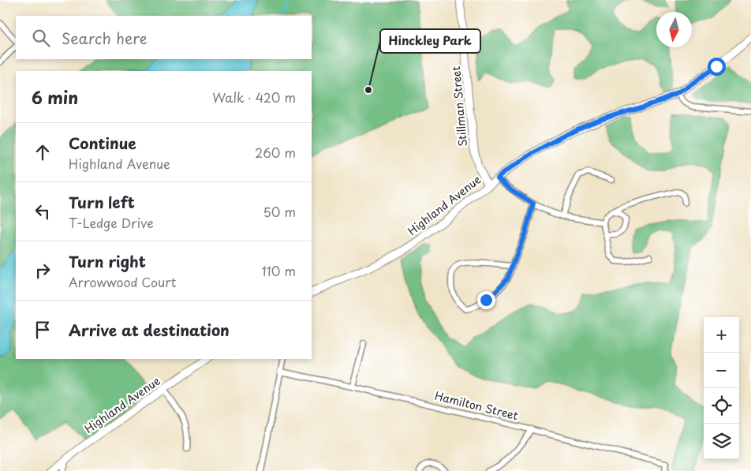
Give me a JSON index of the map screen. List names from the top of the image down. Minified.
{"streets":{"street":["Stillman Street","Highland Avenue","Hamilton Street"]},"crossings":[["Stillman Street","Highland Avenue"]],"places":["Hinckley Park"],"north":"bottom","page":{"search":"Search here","heading":["6 min","Walk · 420 m"],"list":[["Continue","Highland Avenue","260 m"],["Turn left","T-Ledge Drive","50 m"],["Turn right","Arrowwood Court","110 m"],"Arrive at destination"],"map_buttons":["+","−"]}}
